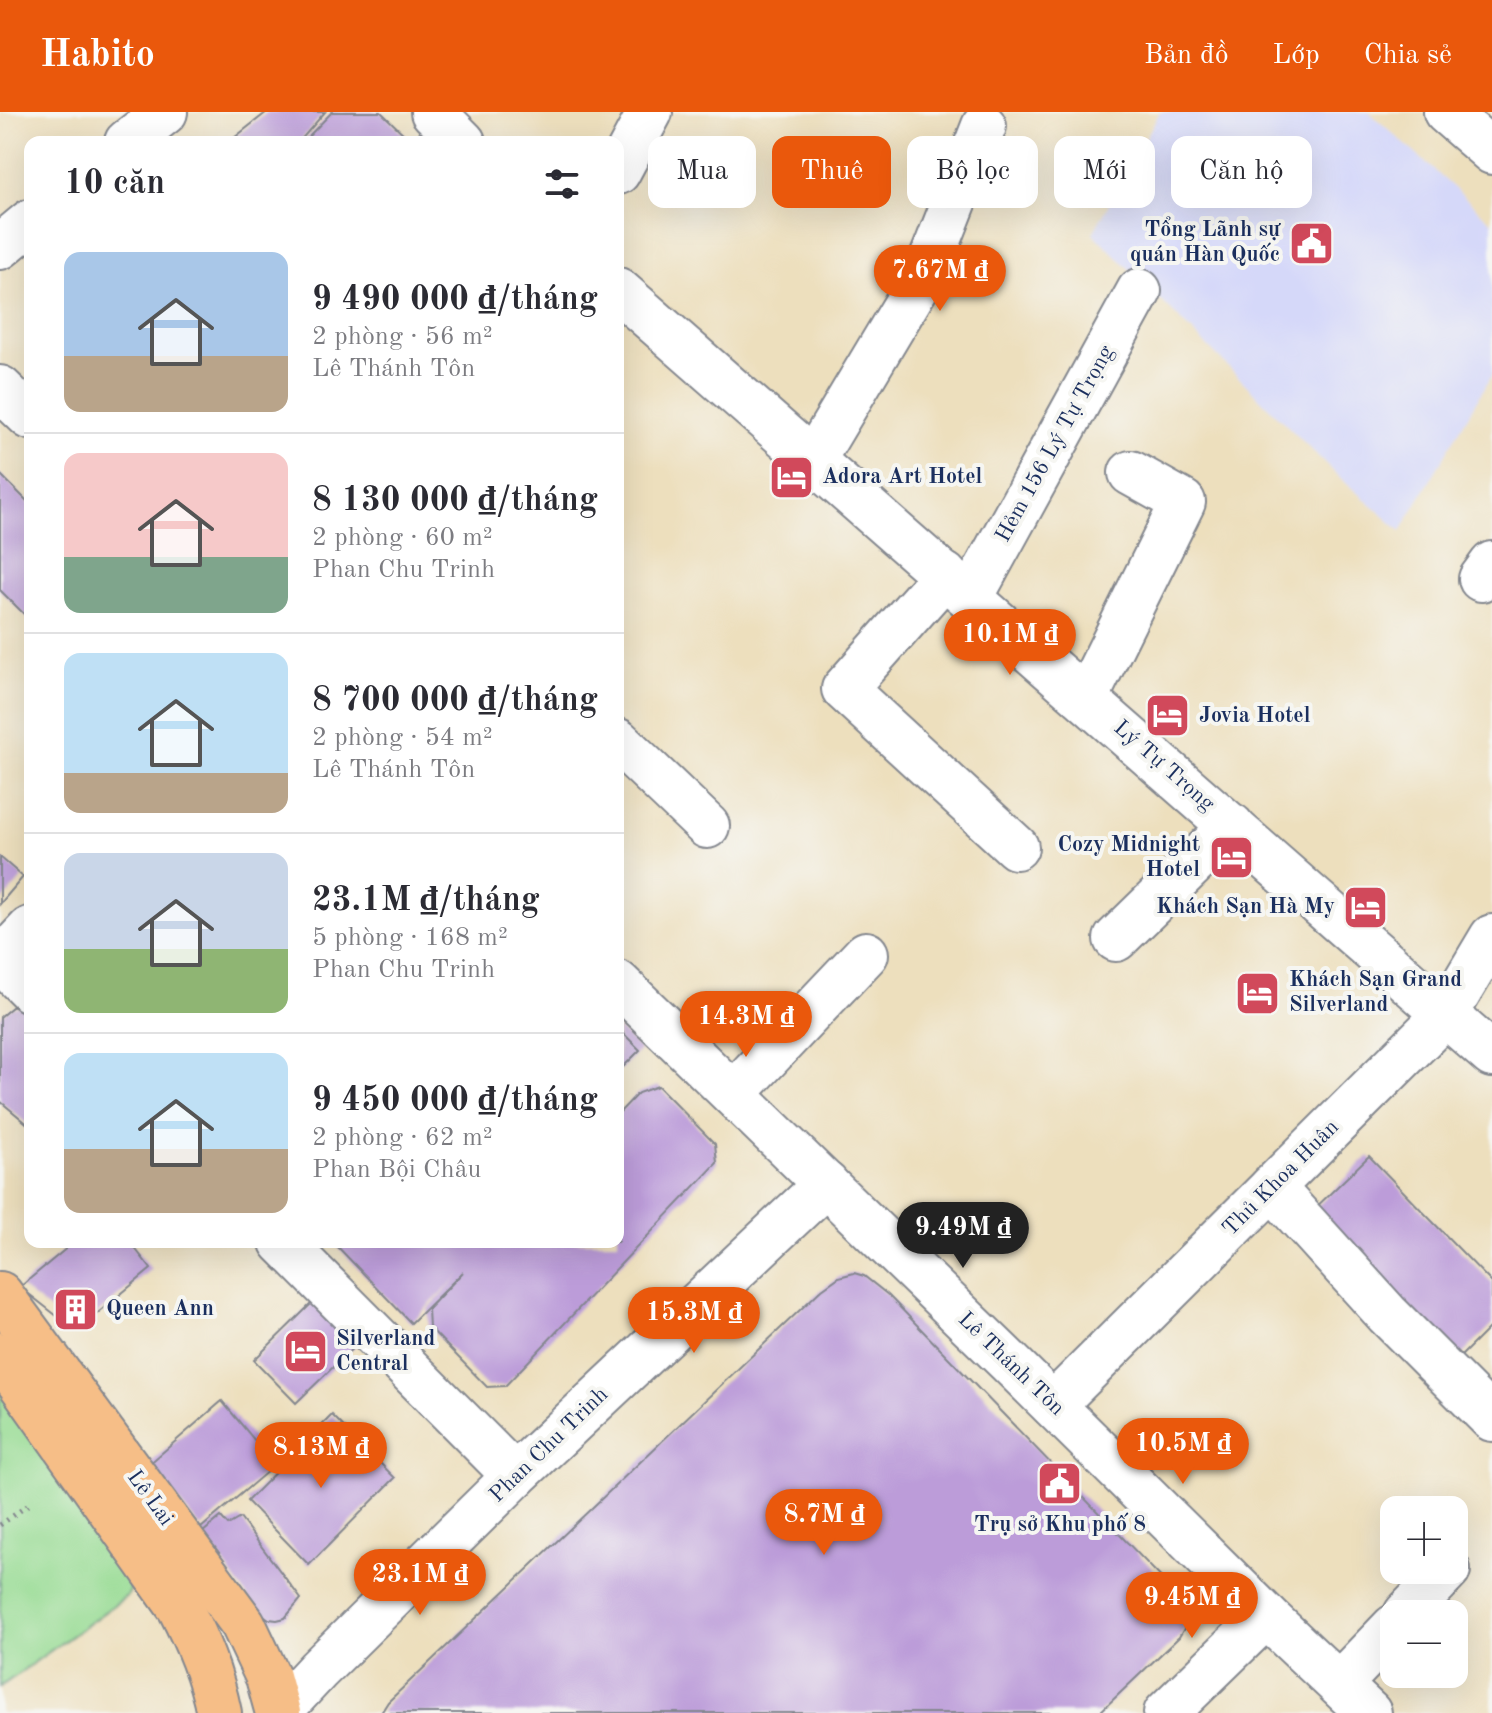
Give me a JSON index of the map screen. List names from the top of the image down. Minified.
{"streets":{"main road":["Lê Lai"],"street":["Hẻm 156 Lý Tự Trọng","Lý Tự Trọng","Thủ Khoa Huân","Lê Thánh Tôn","Phan Chu Trinh"]},"crossings":[["Hẻm 156 Lý Tự Trọng","Lý Tự Trọng"],["Lý Tự Trọng","Thủ Khoa Huân"],["Thủ Khoa Huân","Lê Thánh Tôn"],["Lê Thánh Tôn","Phan Chu Trinh"],["Phan Chu Trinh","Lê Lai"]],"places":{"public building":["Tổng Lãnh sự quán Hàn Quốc","Trụ sở Khu phố 8"],"hotel":["Adora Art Hotel","Jovia Hotel","Cozy Midnight Hotel","Khách Sạn Hà My","Khách Sạn Grand Silverland","Silverland Central"],"building":["Queen Ann"]},"page":{"header":"Habito","nav":["Bản đồ","Lớp","Chia sẻ"],"chip":["Mua","Thuê","Bộ lọc","Mới","Căn hộ"],"heading":"10 căn","list":[{"name":"9 490 000 ₫/tháng","note":"2 phòng · 56 m² · Lê Thánh Tôn"},{"name":"8 130 000 ₫/tháng","note":"2 phòng · 60 m² · Phan Chu Trinh"},{"name":"8 700 000 ₫/tháng","note":"2 phòng · 54 m² · Lê Thánh Tôn"},{"name":"23.1M ₫/tháng","note":"5 phòng · 168 m² · Phan Chu Trinh"},{"name":"9 450 000 ₫/tháng","note":"2 phòng · 62 m² · Phan Bội Châu"}],"price":["7.67M ₫","10.1M ₫","14.3M ₫","9.49M ₫","15.3M ₫","10.5M ₫","8.13M ₫","8.7M ₫","23.1M ₫","9.45M ₫"],"map_buttons":["+","−"]}}
